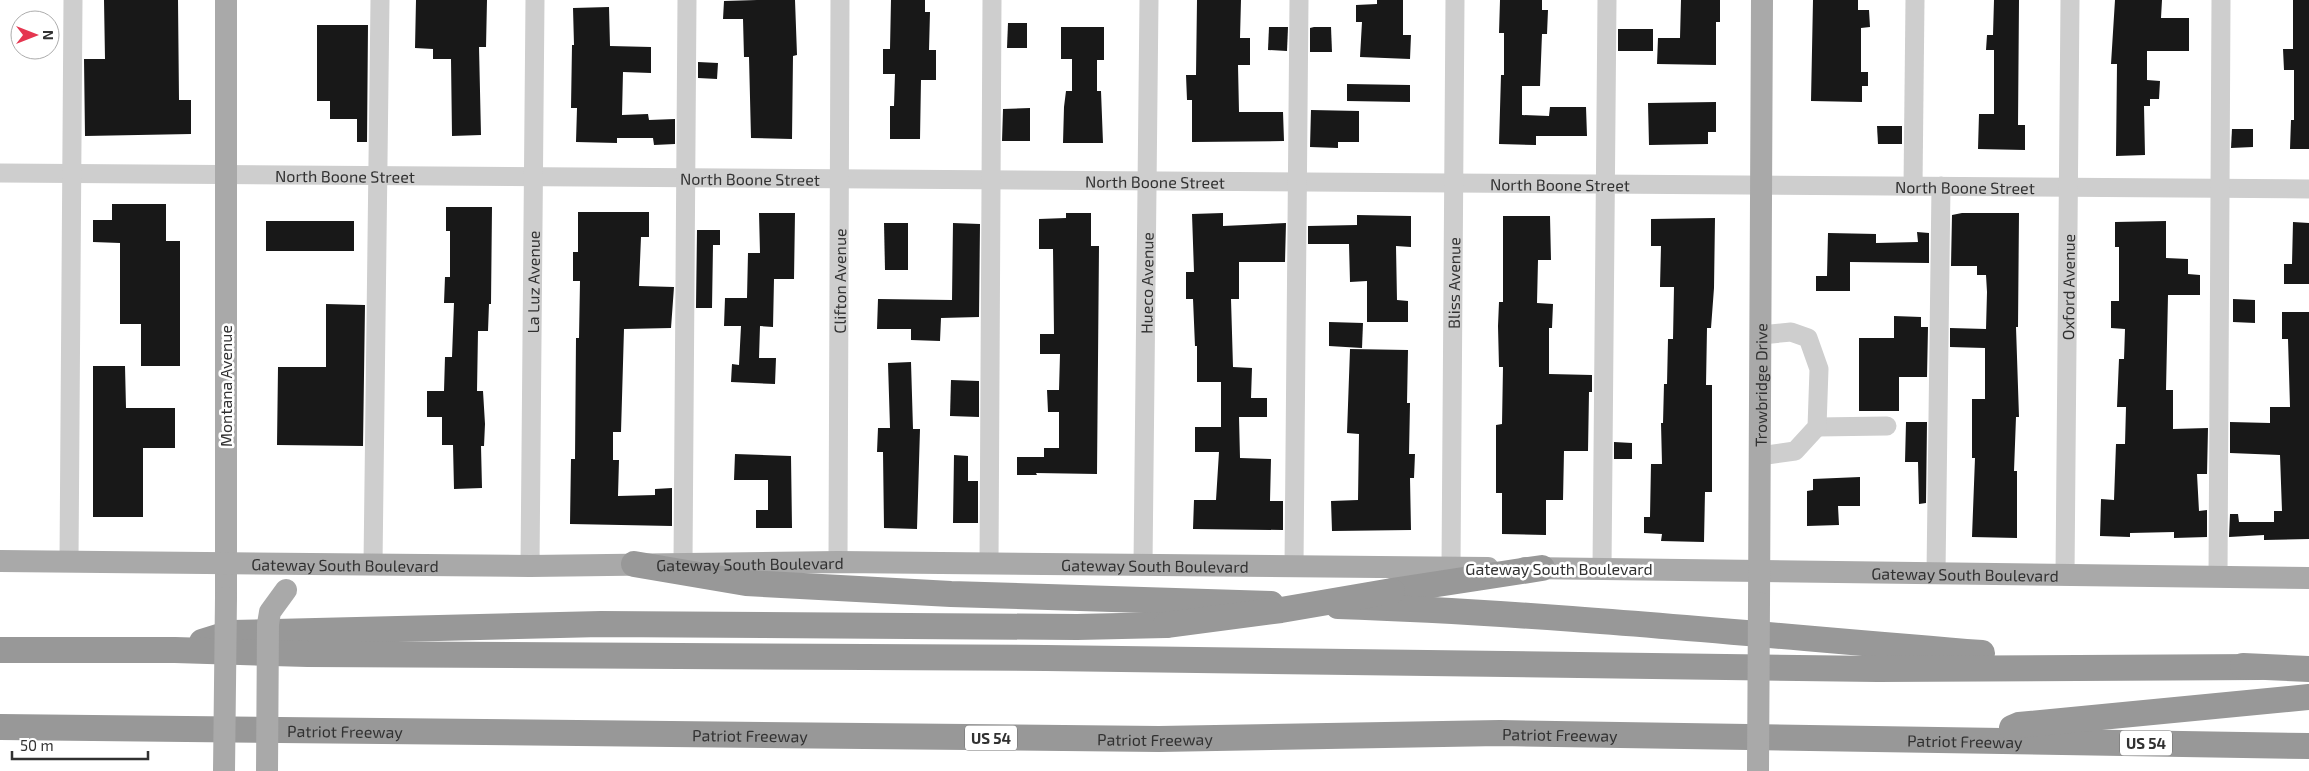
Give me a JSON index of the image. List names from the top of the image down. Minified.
{"streets":{"highway":["Patriot Freeway","US 54"],"main road":["Montana Avenue","Trowbridge Drive","Gateway South Boulevard"],"street":["North Boone Street","Clifton Avenue","La Luz Avenue","Hueco Avenue","Bliss Avenue","Oxford Avenue"]},"crossings":[["North Boone Street","Clifton Avenue"],["North Boone Street","La Luz Avenue"],["North Boone Street","Hueco Avenue"],["North Boone Street","Bliss Avenue"],["North Boone Street","Oxford Avenue"],["North Boone Street","Montana Avenue"],["North Boone Street","Trowbridge Drive"],["Clifton Avenue","Gateway South Boulevard"],["La Luz Avenue","Gateway South Boulevard"],["Hueco Avenue","Gateway South Boulevard"],["Bliss Avenue","Gateway South Boulevard"],["Oxford Avenue","Gateway South Boulevard"],["Montana Avenue","Gateway South Boulevard"],["Trowbridge Drive","Gateway South Boulevard"]],"scale_bar":"50 m","north":"right"}
